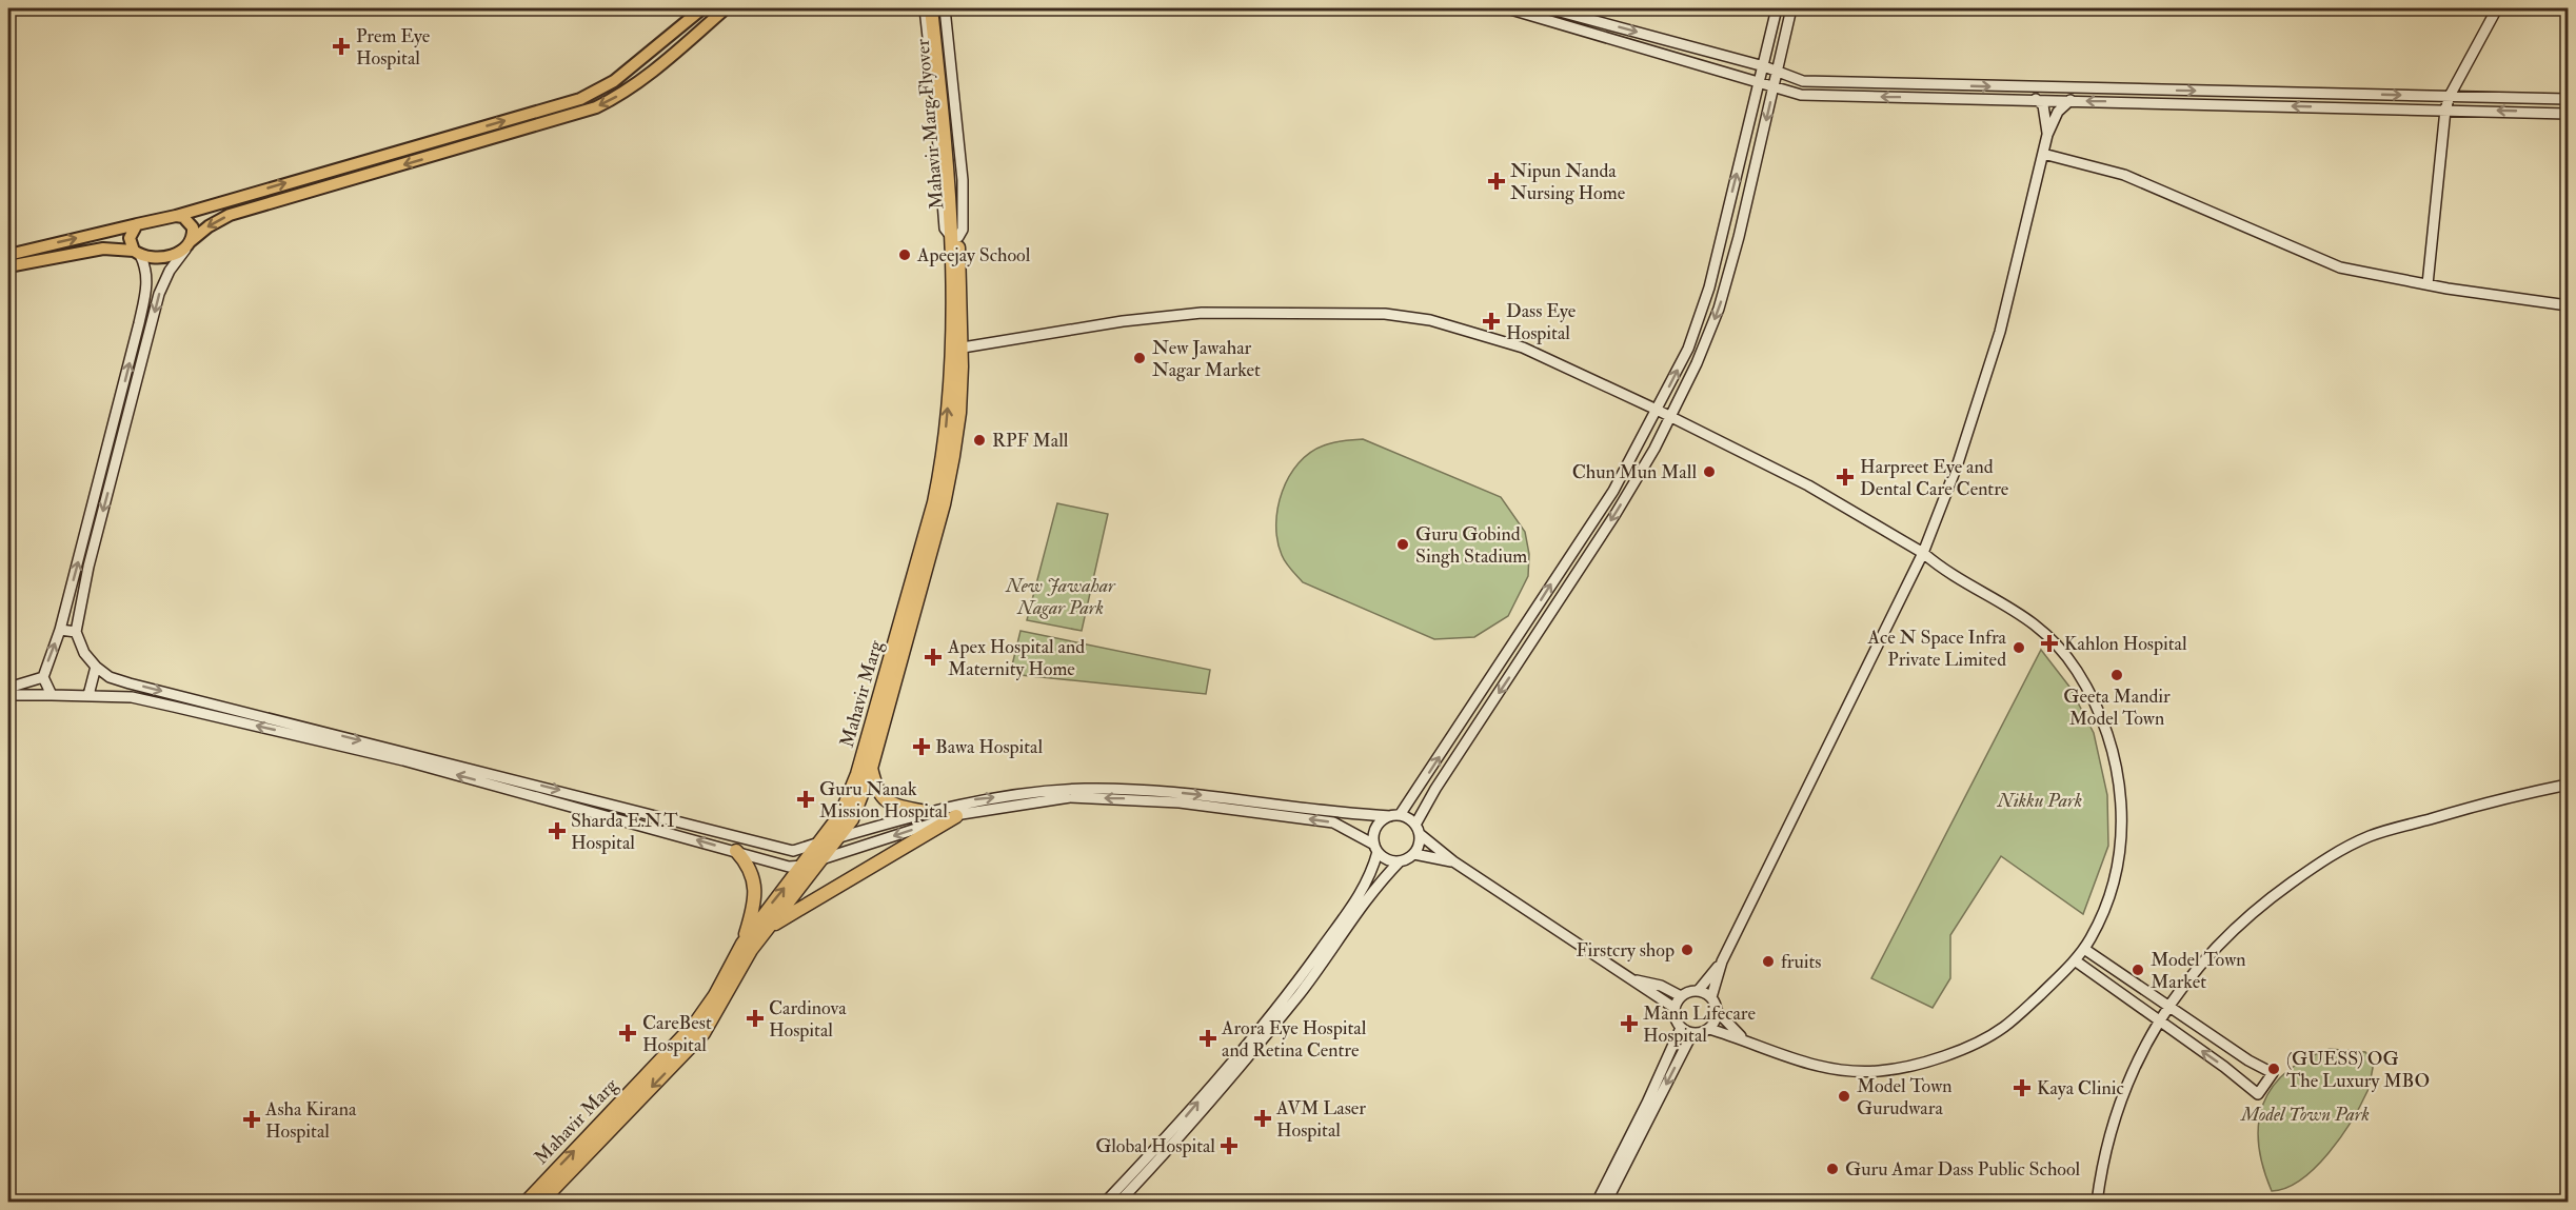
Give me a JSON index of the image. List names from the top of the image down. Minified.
{"streets":{"highway":["Mahavir Marg Flyover","Mahavir Marg"]},"crossings":[["Mahavir Marg Flyover","Mahavir Marg"]],"parks":["New Jawahar Nagar Park","Nikku Park","Model Town Park"],"places":{"health":["Prem Eye Hospital","Nipun Nanda Nursing Home","Dass Eye Hospital","Harpreet Eye and Dental Care Centre","Kahlon Hospital","Apex Hospital and Maternity Home","Bawa Hospital","Guru Nanak Mission Hospital","Sharda E.N.T Hospital","Cardinova Hospital","Mann Lifecare Hospital","CareBest Hospital","Arora Eye Hospital and Retina Centre","Kaya Clinic","AVM Laser Hospital","Asha Kirana Hospital","Global Hospital"],"other":["Apeejay School","New Jawahar Nagar Market","RPF Mall","Chun Mun Mall","Guru Gobind Singh Stadium","Ace N Space Infra Private Limited","Geeta Mandir Model Town","Firstcry shop","fruits","Model Town Market","(GUESS) OG The Luxury MBO","Model Town Gurudwara","Guru Amar Dass Public School"]}}
